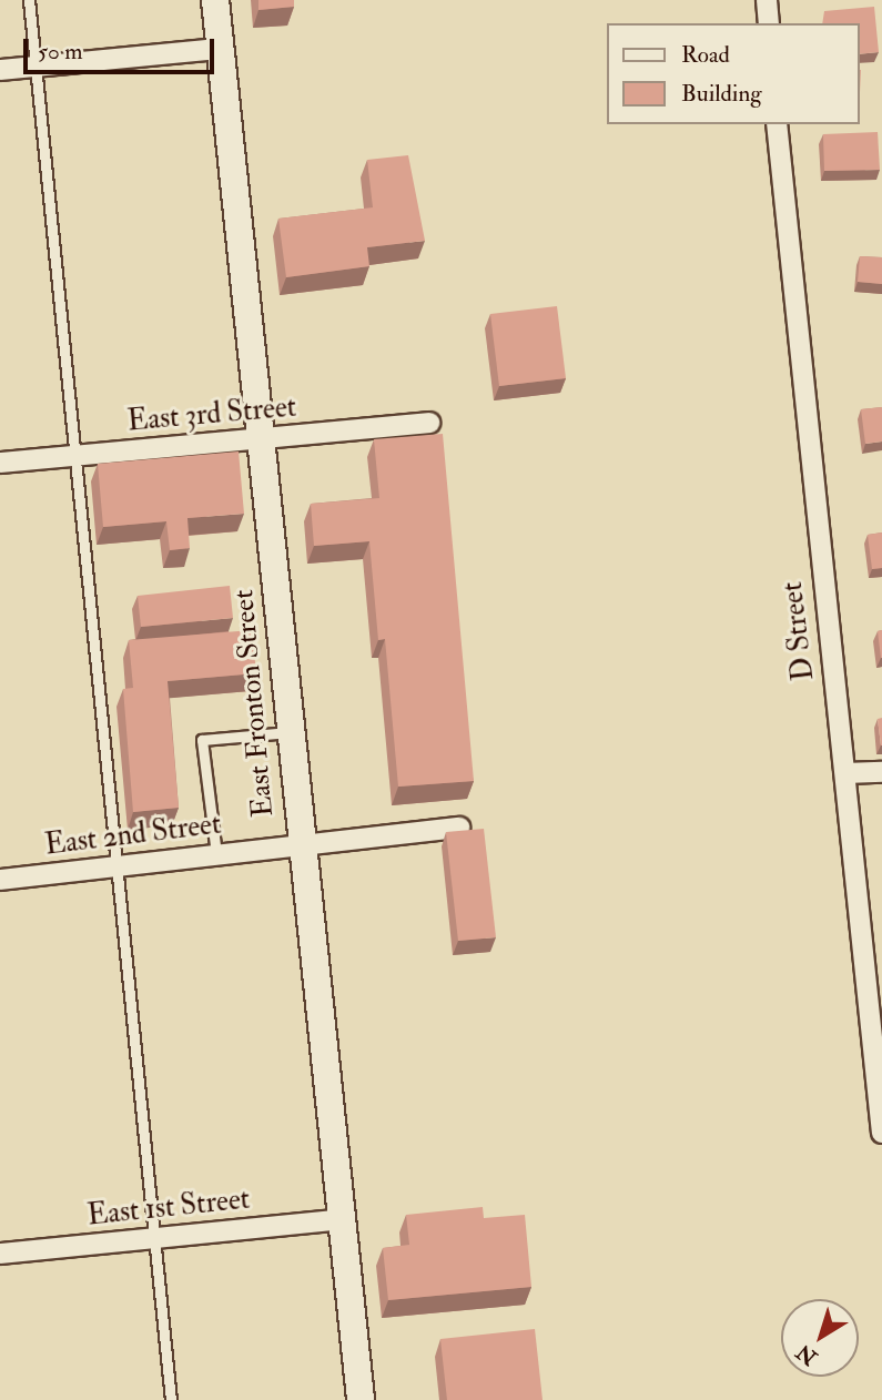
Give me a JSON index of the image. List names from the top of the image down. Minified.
{"streets":{"main road":["East Fronton Street"],"street":["East 3rd Street","D Street","East 2nd Street","East 1st Street"]},"crossings":[["East 3rd Street","East Fronton Street"],["East Fronton Street","East 2nd Street"],["East Fronton Street","East 1st Street"]],"legend":["Road","Building"],"scale_bar":"50 m","north":"bottom left"}
